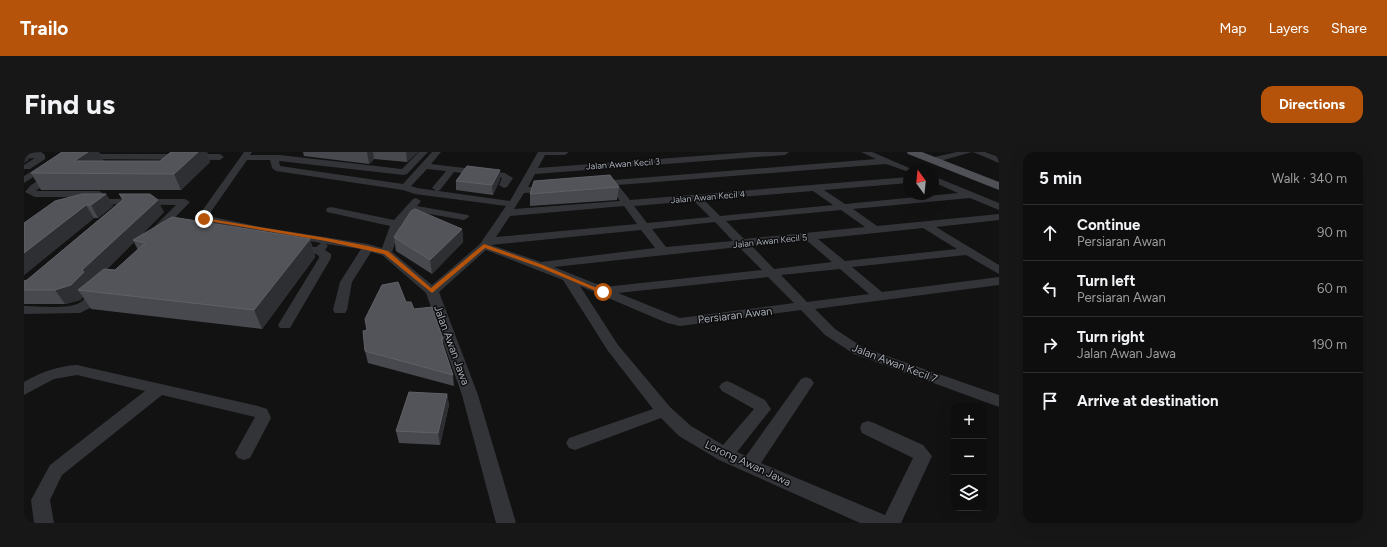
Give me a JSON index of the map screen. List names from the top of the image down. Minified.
{"streets":{"street":["Jalan Awan Kecil 3","Jalan Awan Kecil 4","Jalan Awan Kecil 5","Persiaran Awan","Jalan Awan Jawa","Jalan Awan Kecil 7","Lorong Awan Jawa"]},"crossings":[["Jalan Awan Kecil 3","Jalan Awan Kecil 7"],["Jalan Awan Kecil 4","Jalan Awan Kecil 7"],["Jalan Awan Kecil 5","Persiaran Awan"],["Jalan Awan Kecil 5","Jalan Awan Kecil 7"],["Persiaran Awan","Jalan Awan Kecil 7"],["Persiaran Awan","Lorong Awan Jawa"]],"north":"top","page":{"header":"Trailo","nav":["Map","Layers","Share"],"buttons":"Directions","title":"Find us","heading":["5 min","Walk · 340 m"],"list":[["Continue","Persiaran Awan","90 m"],["Turn left","Persiaran Awan","60 m"],["Turn right","Jalan Awan Jawa","190 m"],"Arrive at destination"],"map_buttons":["+","−"]}}
